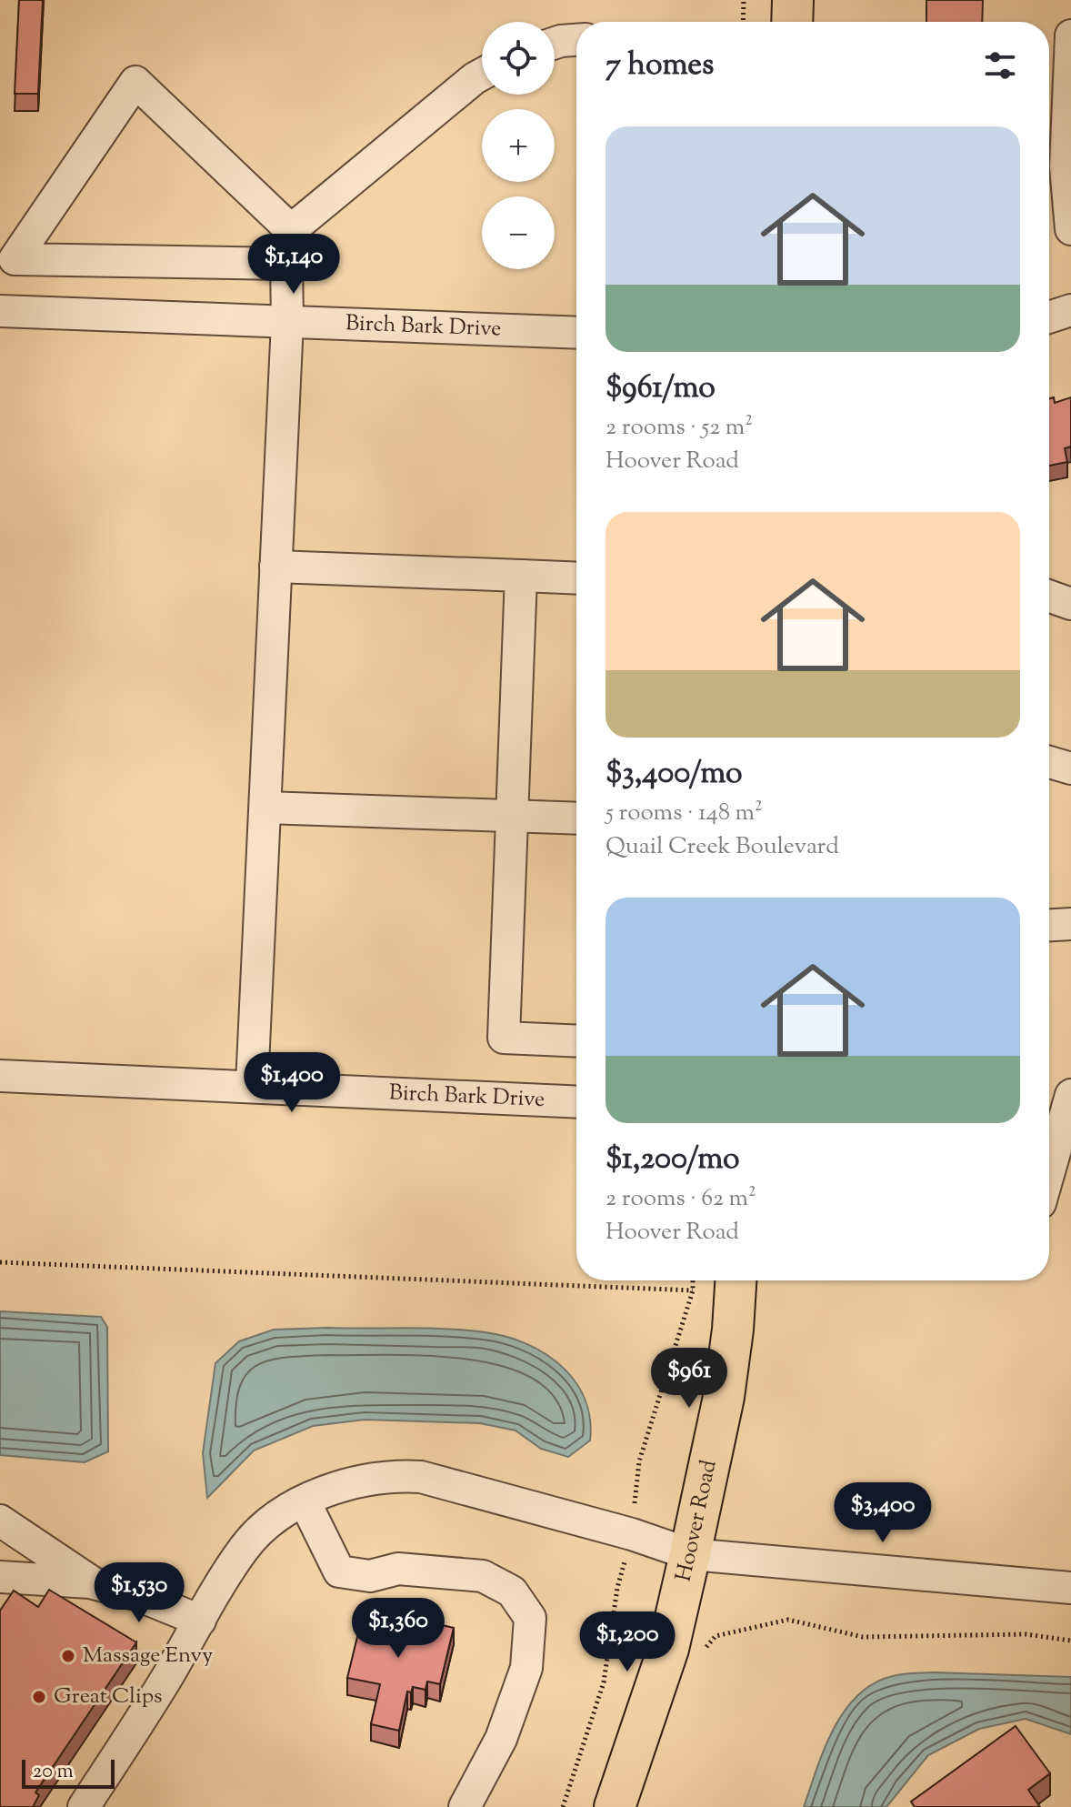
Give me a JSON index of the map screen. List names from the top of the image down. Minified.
{"streets":{"main road":["Hoover Road"],"street":["Birch Bark Drive"]},"places":["Massage Envy","Great Clips"],"scale_bar":"20 m","page":{"map_buttons":["+","−"],"heading":"7 homes","list":[{"name":"$961/mo","note":"2 rooms · 52 m² · Hoover Road"},{"name":"$3,400/mo","note":"5 rooms · 148 m² · Quail Creek Boulevard"},{"name":"$1,200/mo","note":"2 rooms · 62 m² · Hoover Road"}],"price":["$1,140","$1,400","$961","$3,400","$1,530","$1,360","$1,200"],"scale":"20 m"}}
